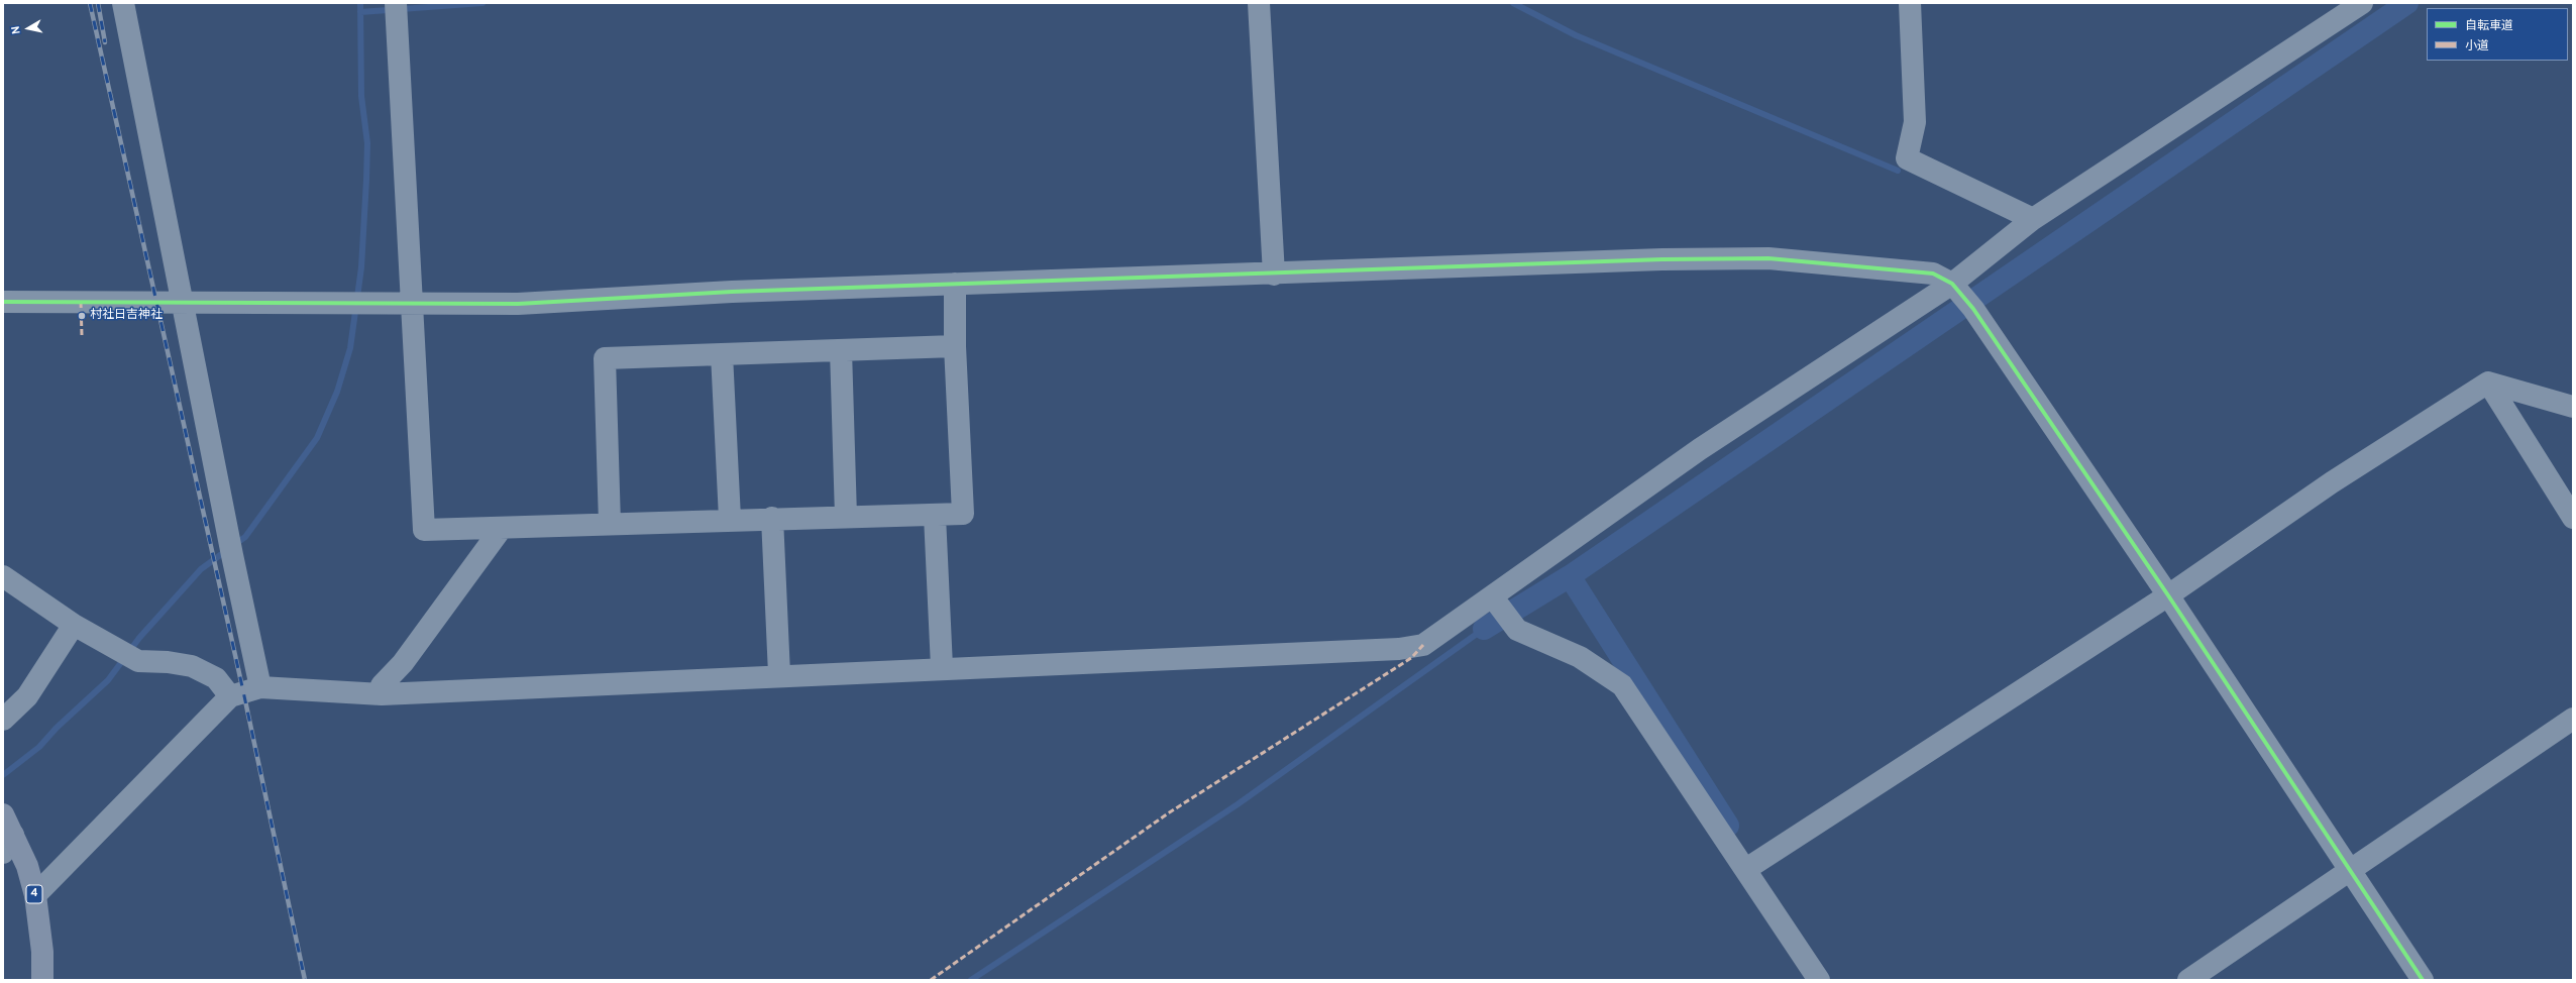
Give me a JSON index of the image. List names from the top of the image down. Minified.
{"streets":{"main road":["4"]},"places":["村社日吉神社"],"legend":["自転車道","小道"],"north":"left"}
